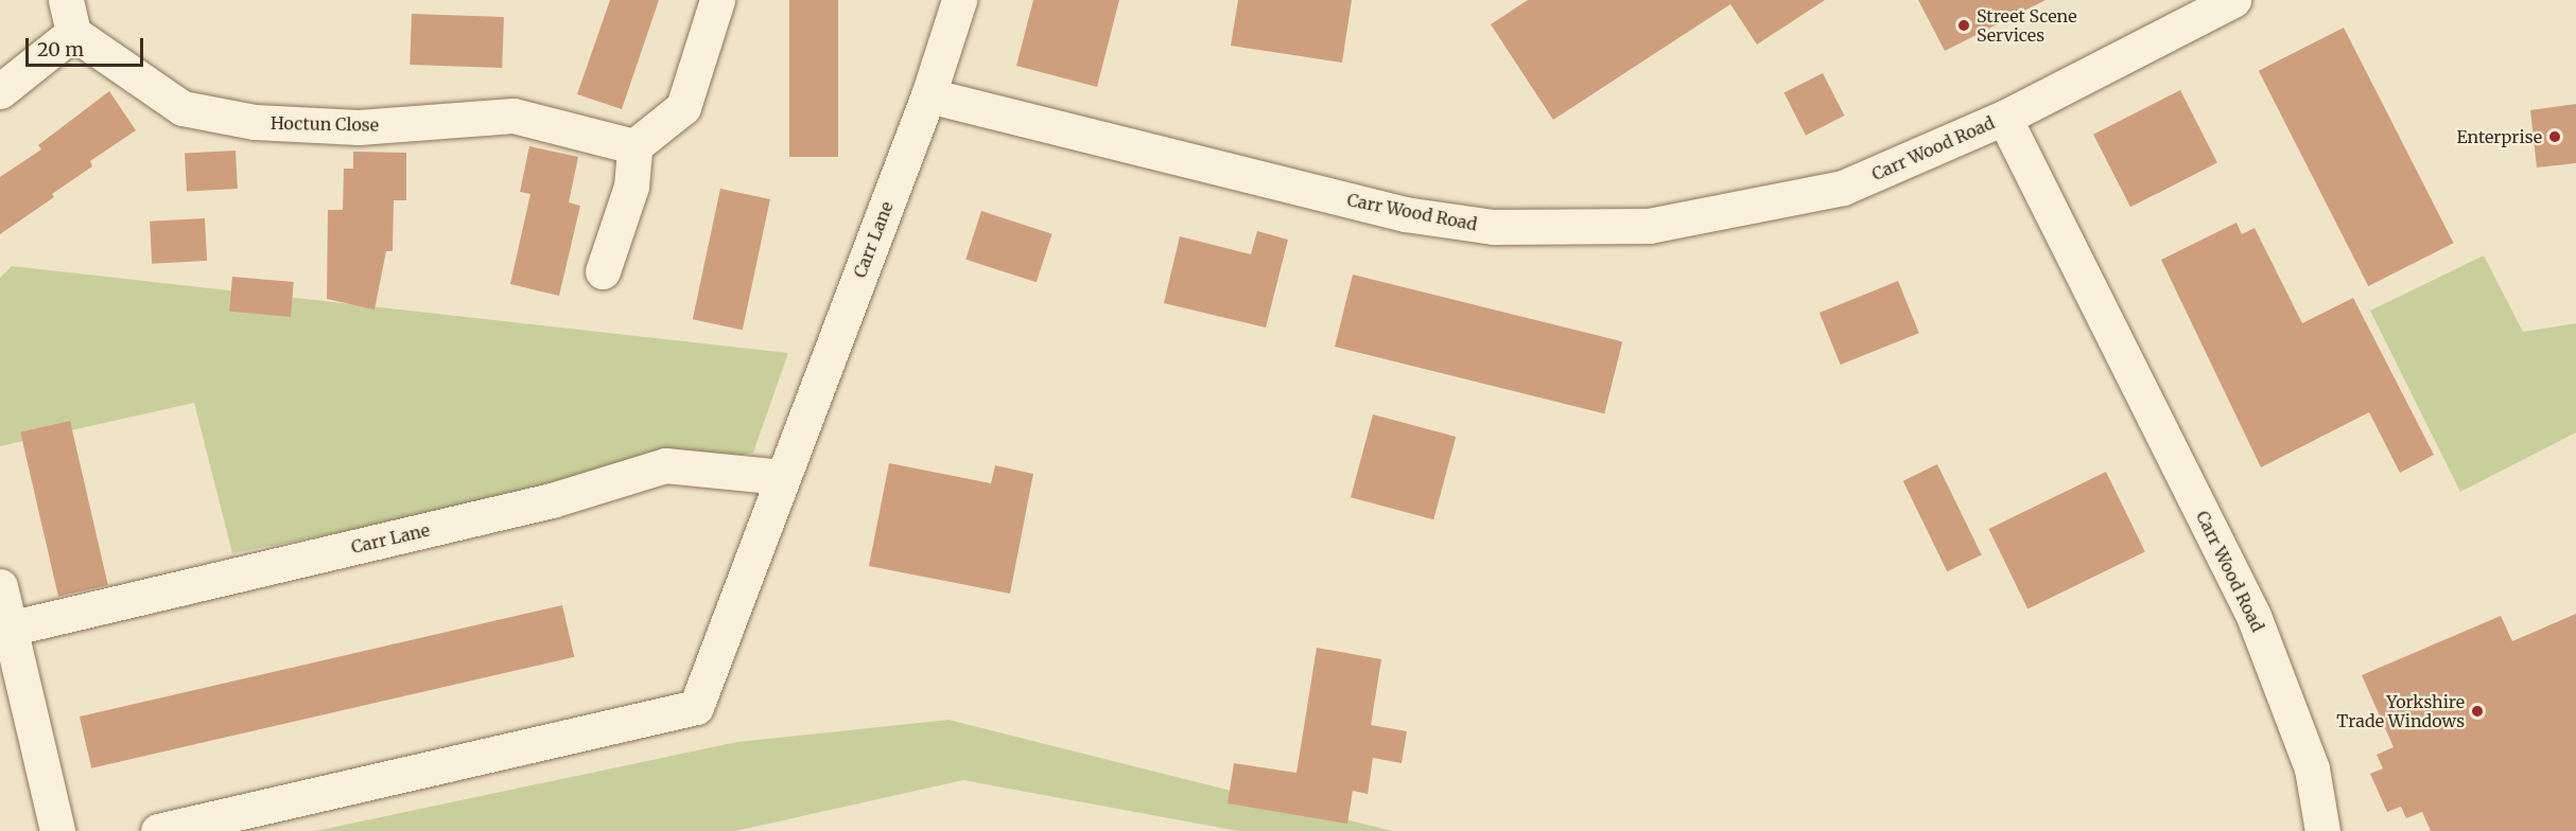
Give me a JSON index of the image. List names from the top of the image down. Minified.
{"streets":{"street":["Hoctun Close","Carr Wood Road","Carr Lane"]},"crossings":[["Carr Wood Road","Carr Lane"]],"places":["Street Scene Services","Enterprise","Yorkshire Trade Windows"],"scale_bar":"20 m"}
